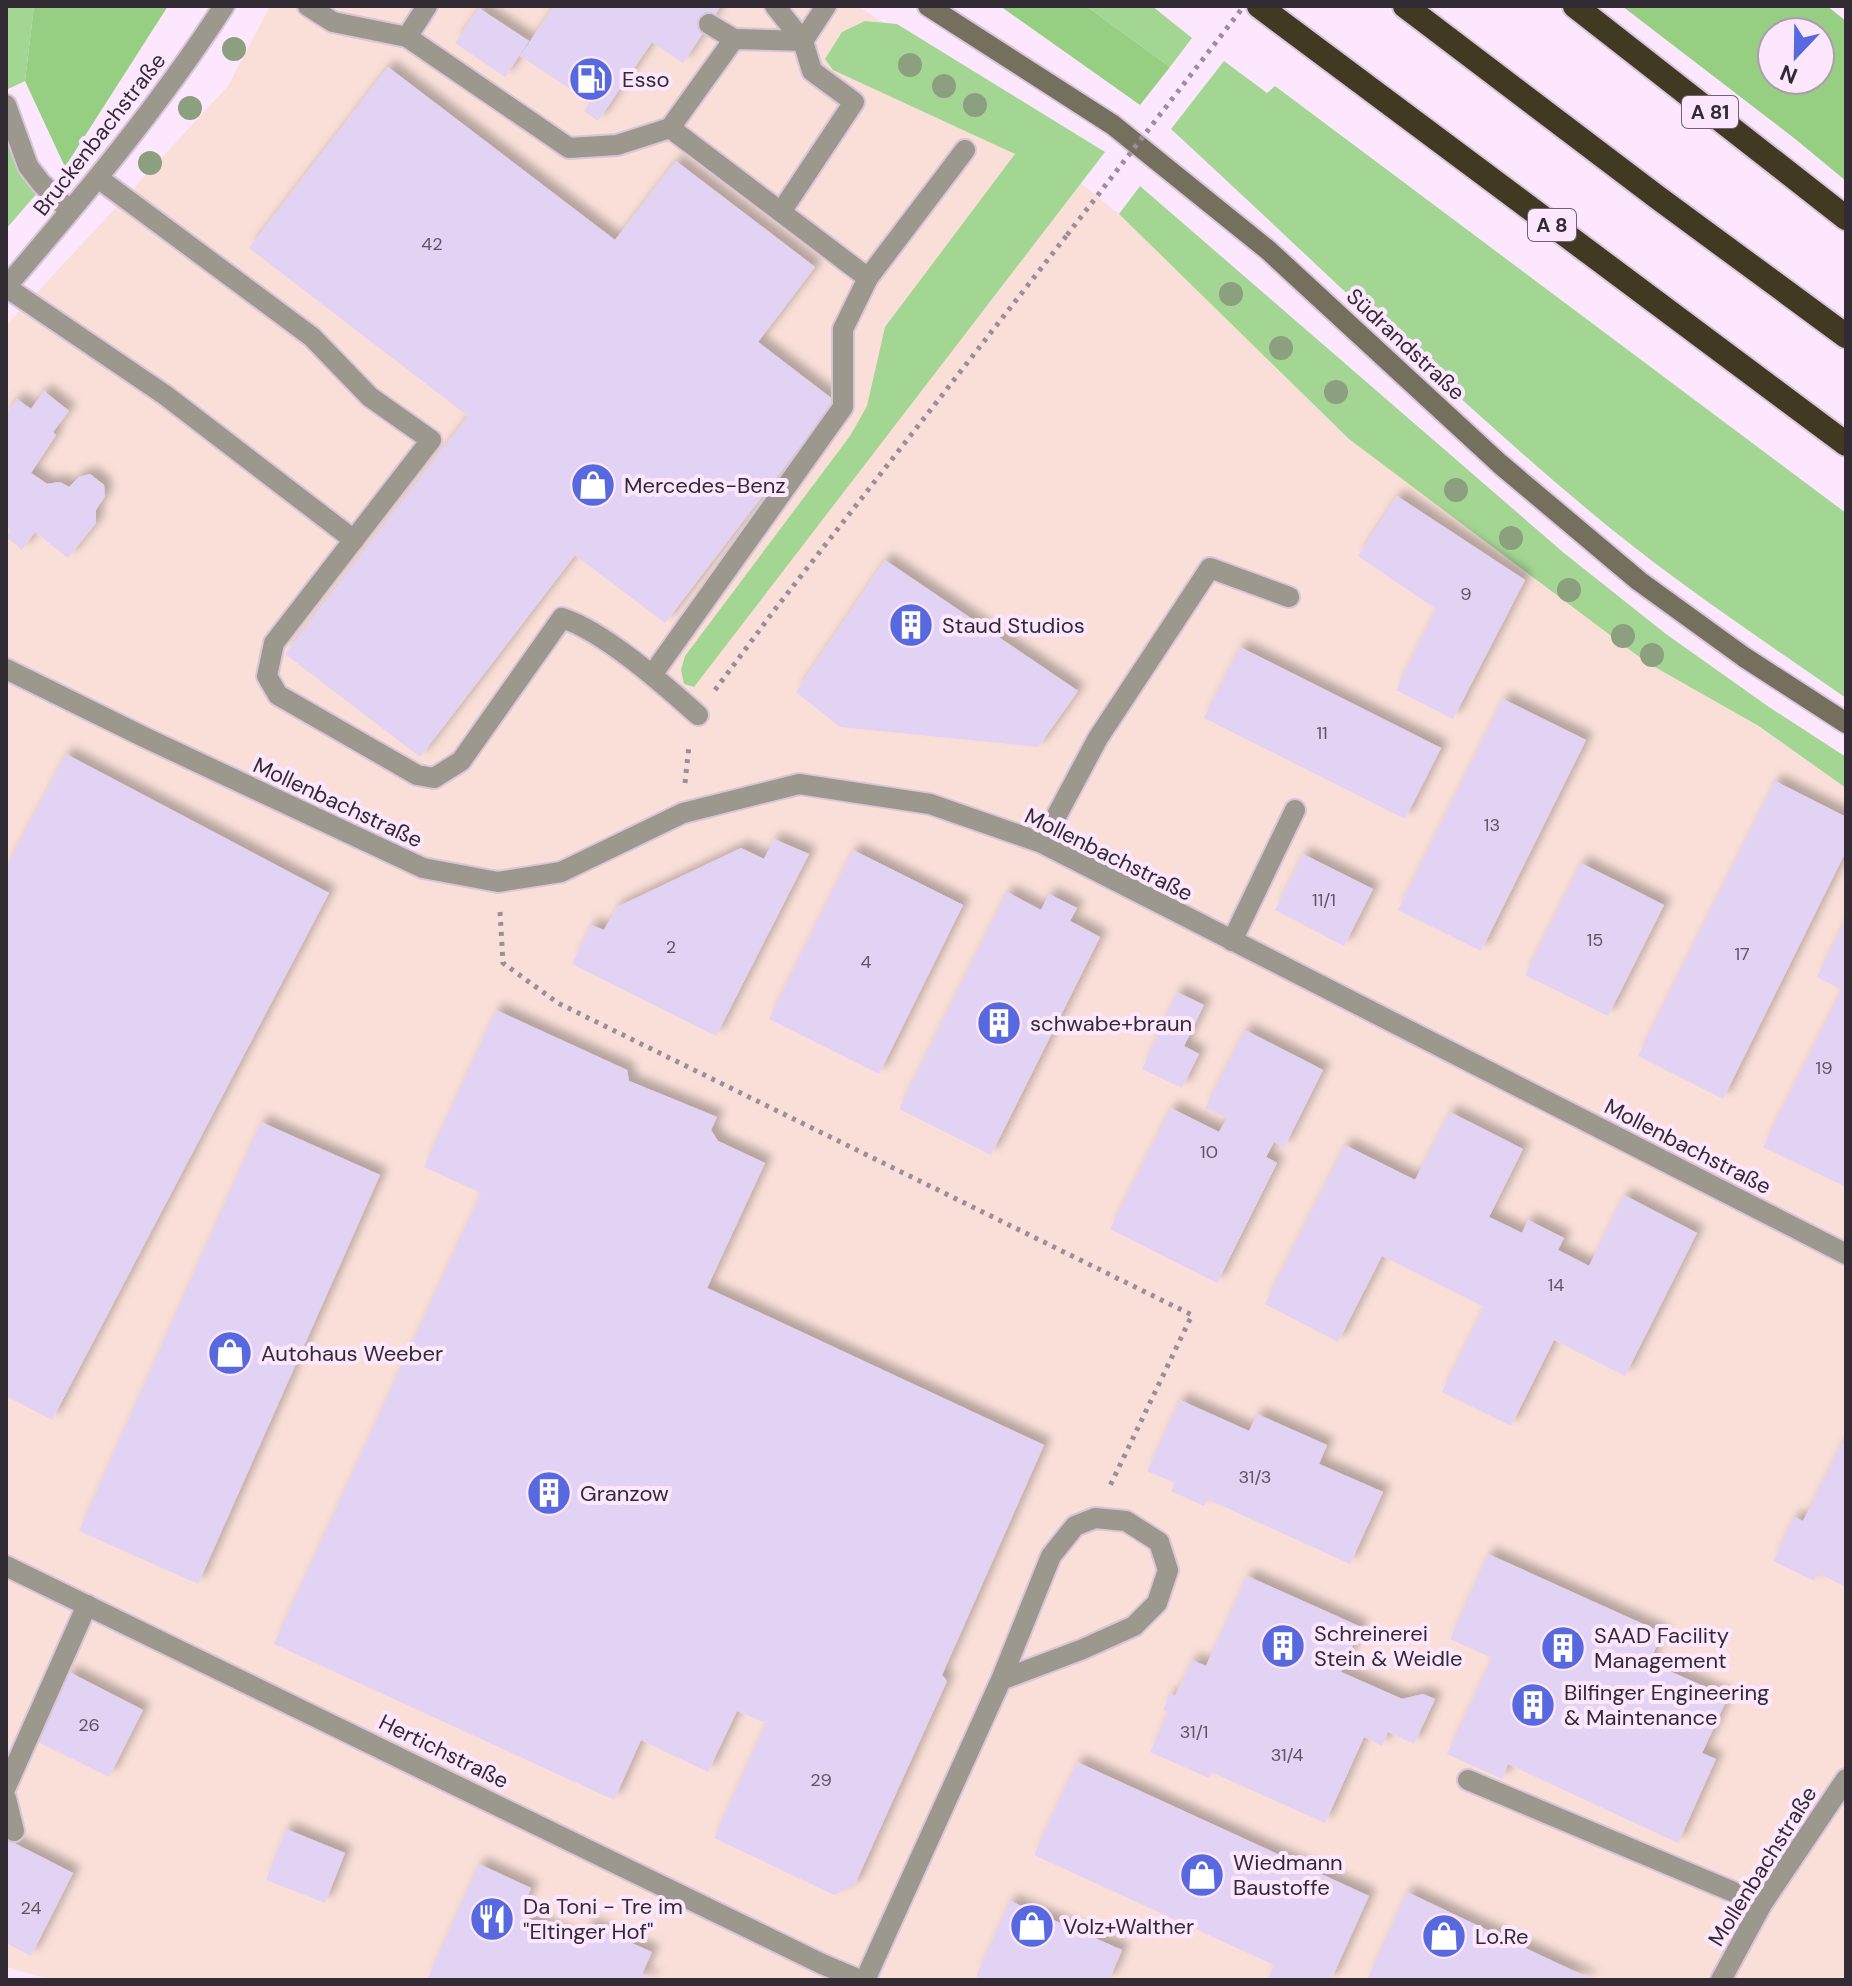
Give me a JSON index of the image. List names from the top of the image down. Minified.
{"streets":{"highway":["A 81","A 8"],"main road":["Südrandstraße"],"street":["Bruckenbachstraße","Mollenbachstraße","Hertichstraße"]},"places":{"fuel station":["Esso"],"shop":["Mercedes-Benz","Autohaus Weeber","Wiedmann Baustoffe","Volz+Walther","Lo.Re"],"building":["Staud Studios","schwabe+braun","Granzow","Schreinerei Stein & Weidle","SAAD Facility Management","Bilfinger Engineering & Maintenance"],"restaurant":["Da Toni - Tre im \"Eltinger Hof\""]},"house_numbers":["42","9","11","13","11/1","15","2","17","4","19","10","14","31/3","26","31/1","31/4","29","24"],"north":"bottom"}
